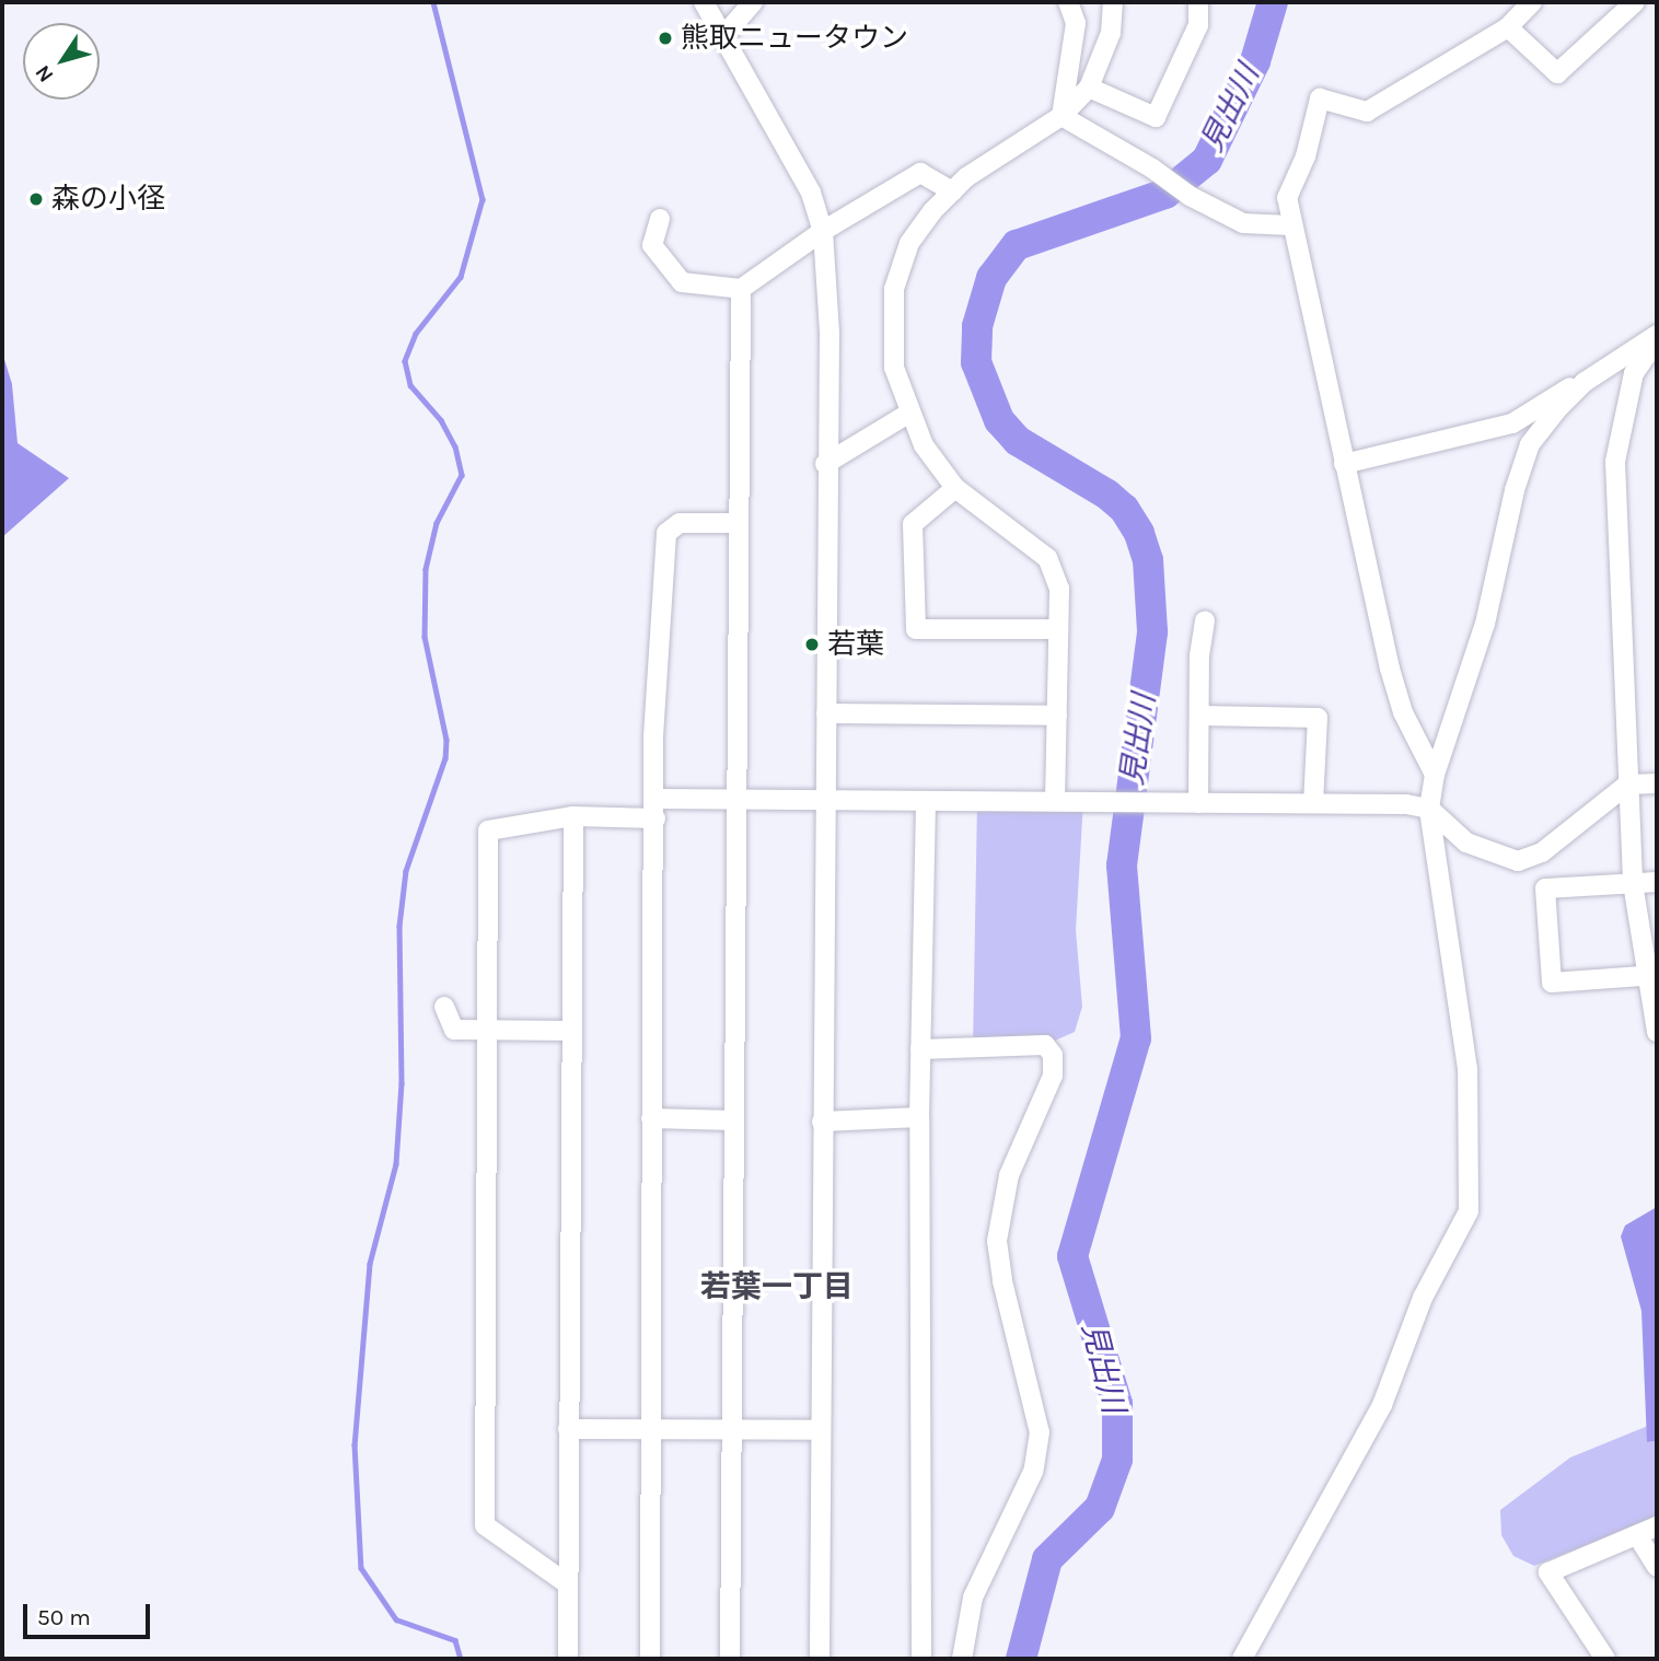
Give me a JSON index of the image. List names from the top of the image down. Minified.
{"districts":["若葉一丁目"],"water":["見出川"],"places":["熊取ニュータウン","森の小径","若葉"],"scale_bar":"50 m","north":"bottom left"}
